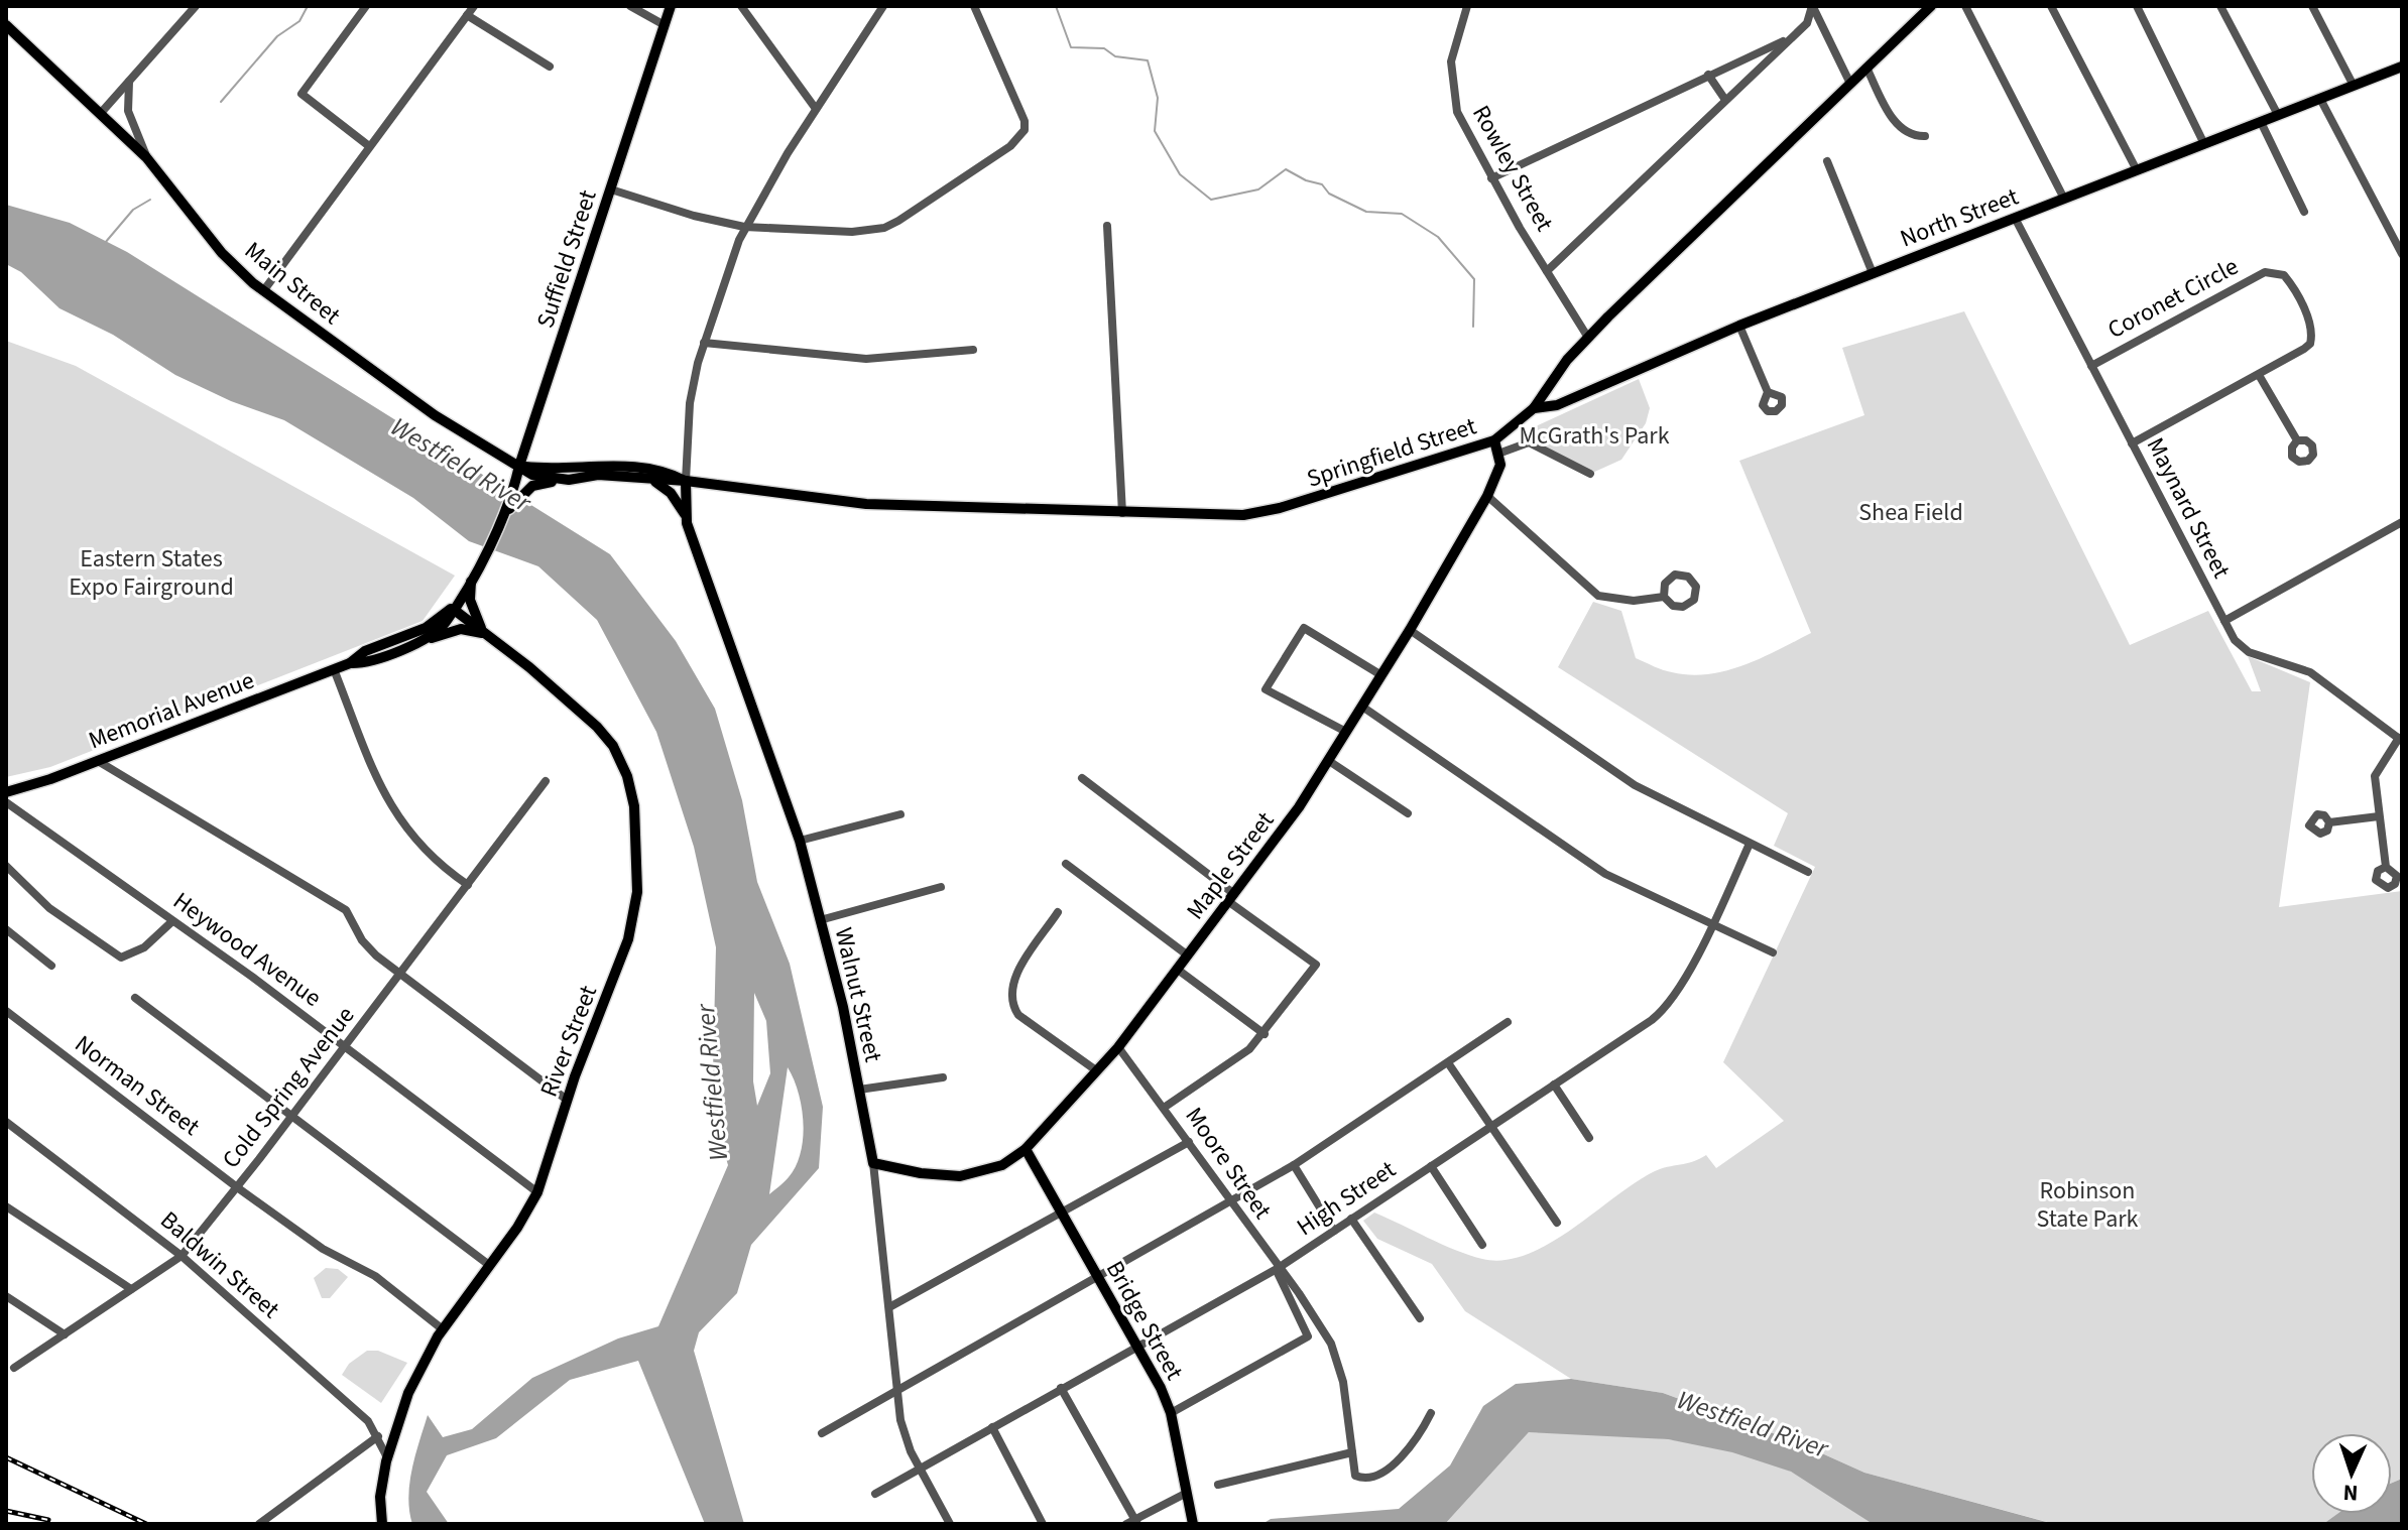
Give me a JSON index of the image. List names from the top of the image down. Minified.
{"streets":{"main road":["North Street","Suffield Street","Main Street","Springfield Street","Memorial Avenue","Maple Street","Walnut Street","River Street","Bridge Street"],"street":["Rowley Street","Coronet Circle","Maynard Street","Heywood Avenue","Norman Street","Cold Spring Avenue","Moore Street","High Street","Baldwin Street"]},"crossings":[["Rowley Street","Springfield Street"],["North Street","Springfield Street"],["North Street","Maynard Street"],["Suffield Street","Main Street"],["Suffield Street","Springfield Street"],["Suffield Street","Memorial Avenue"],["Main Street","Springfield Street"],["Coronet Circle","Maynard Street"],["Springfield Street","Walnut Street"],["Memorial Avenue","River Street"],["Maple Street","Walnut Street"],["Maple Street","Moore Street"],["Maple Street","Bridge Street"],["Heywood Avenue","River Street"],["Heywood Avenue","Cold Spring Avenue"],["Walnut Street","High Street"],["River Street","Norman Street"],["River Street","Baldwin Street"],["Norman Street","Cold Spring Avenue"],["Cold Spring Avenue","Baldwin Street"],["Moore Street","High Street"],["High Street","Bridge Street"]],"water":["Westfield River"],"parks":["McGrath's Park","Shea Field","Eastern States Expo Fairground","Robinson State Park"],"north":"bottom"}
